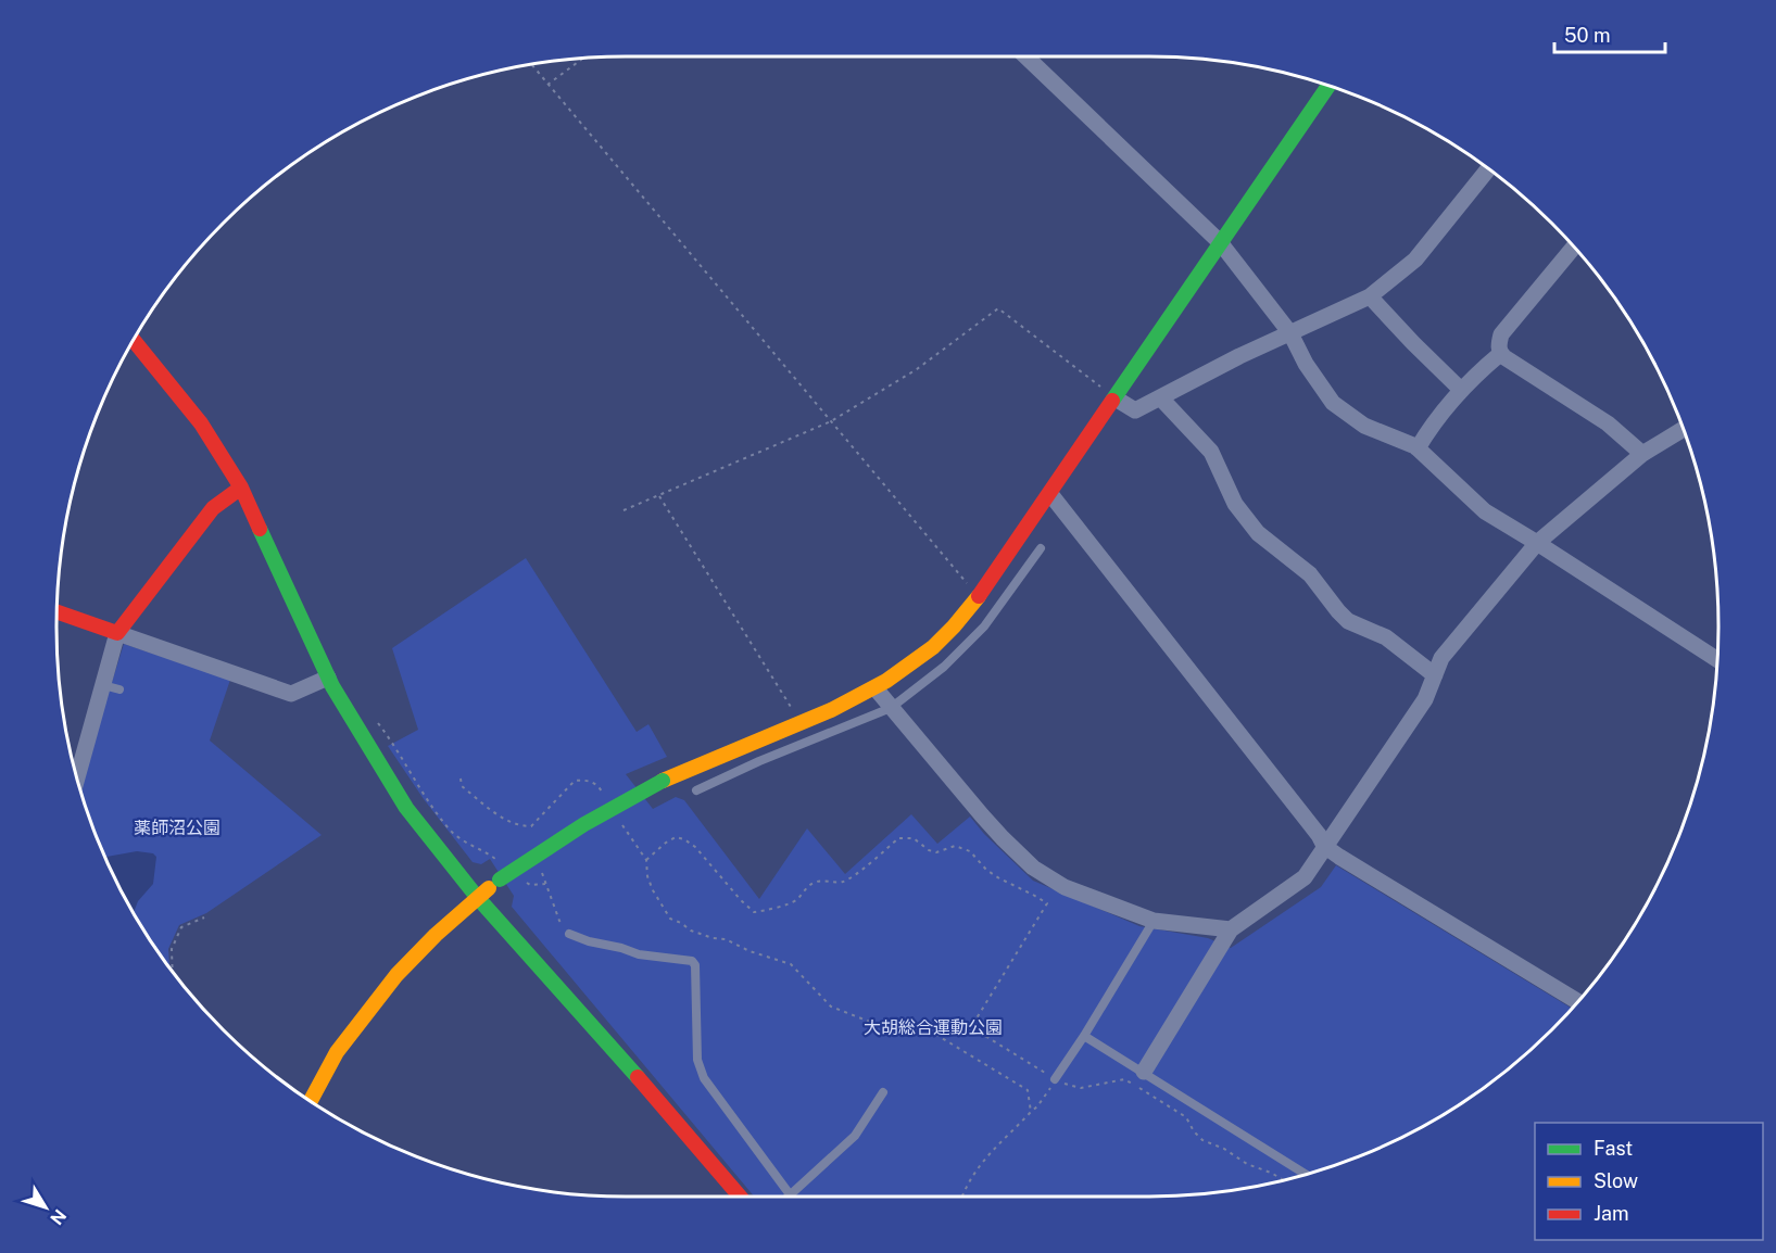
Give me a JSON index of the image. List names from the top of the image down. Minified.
{"parks":["薬師沼公園","大胡総合運動公園"],"legend":["Fast","Slow","Jam"],"scale_bar":"50 m","north":"bottom right"}
